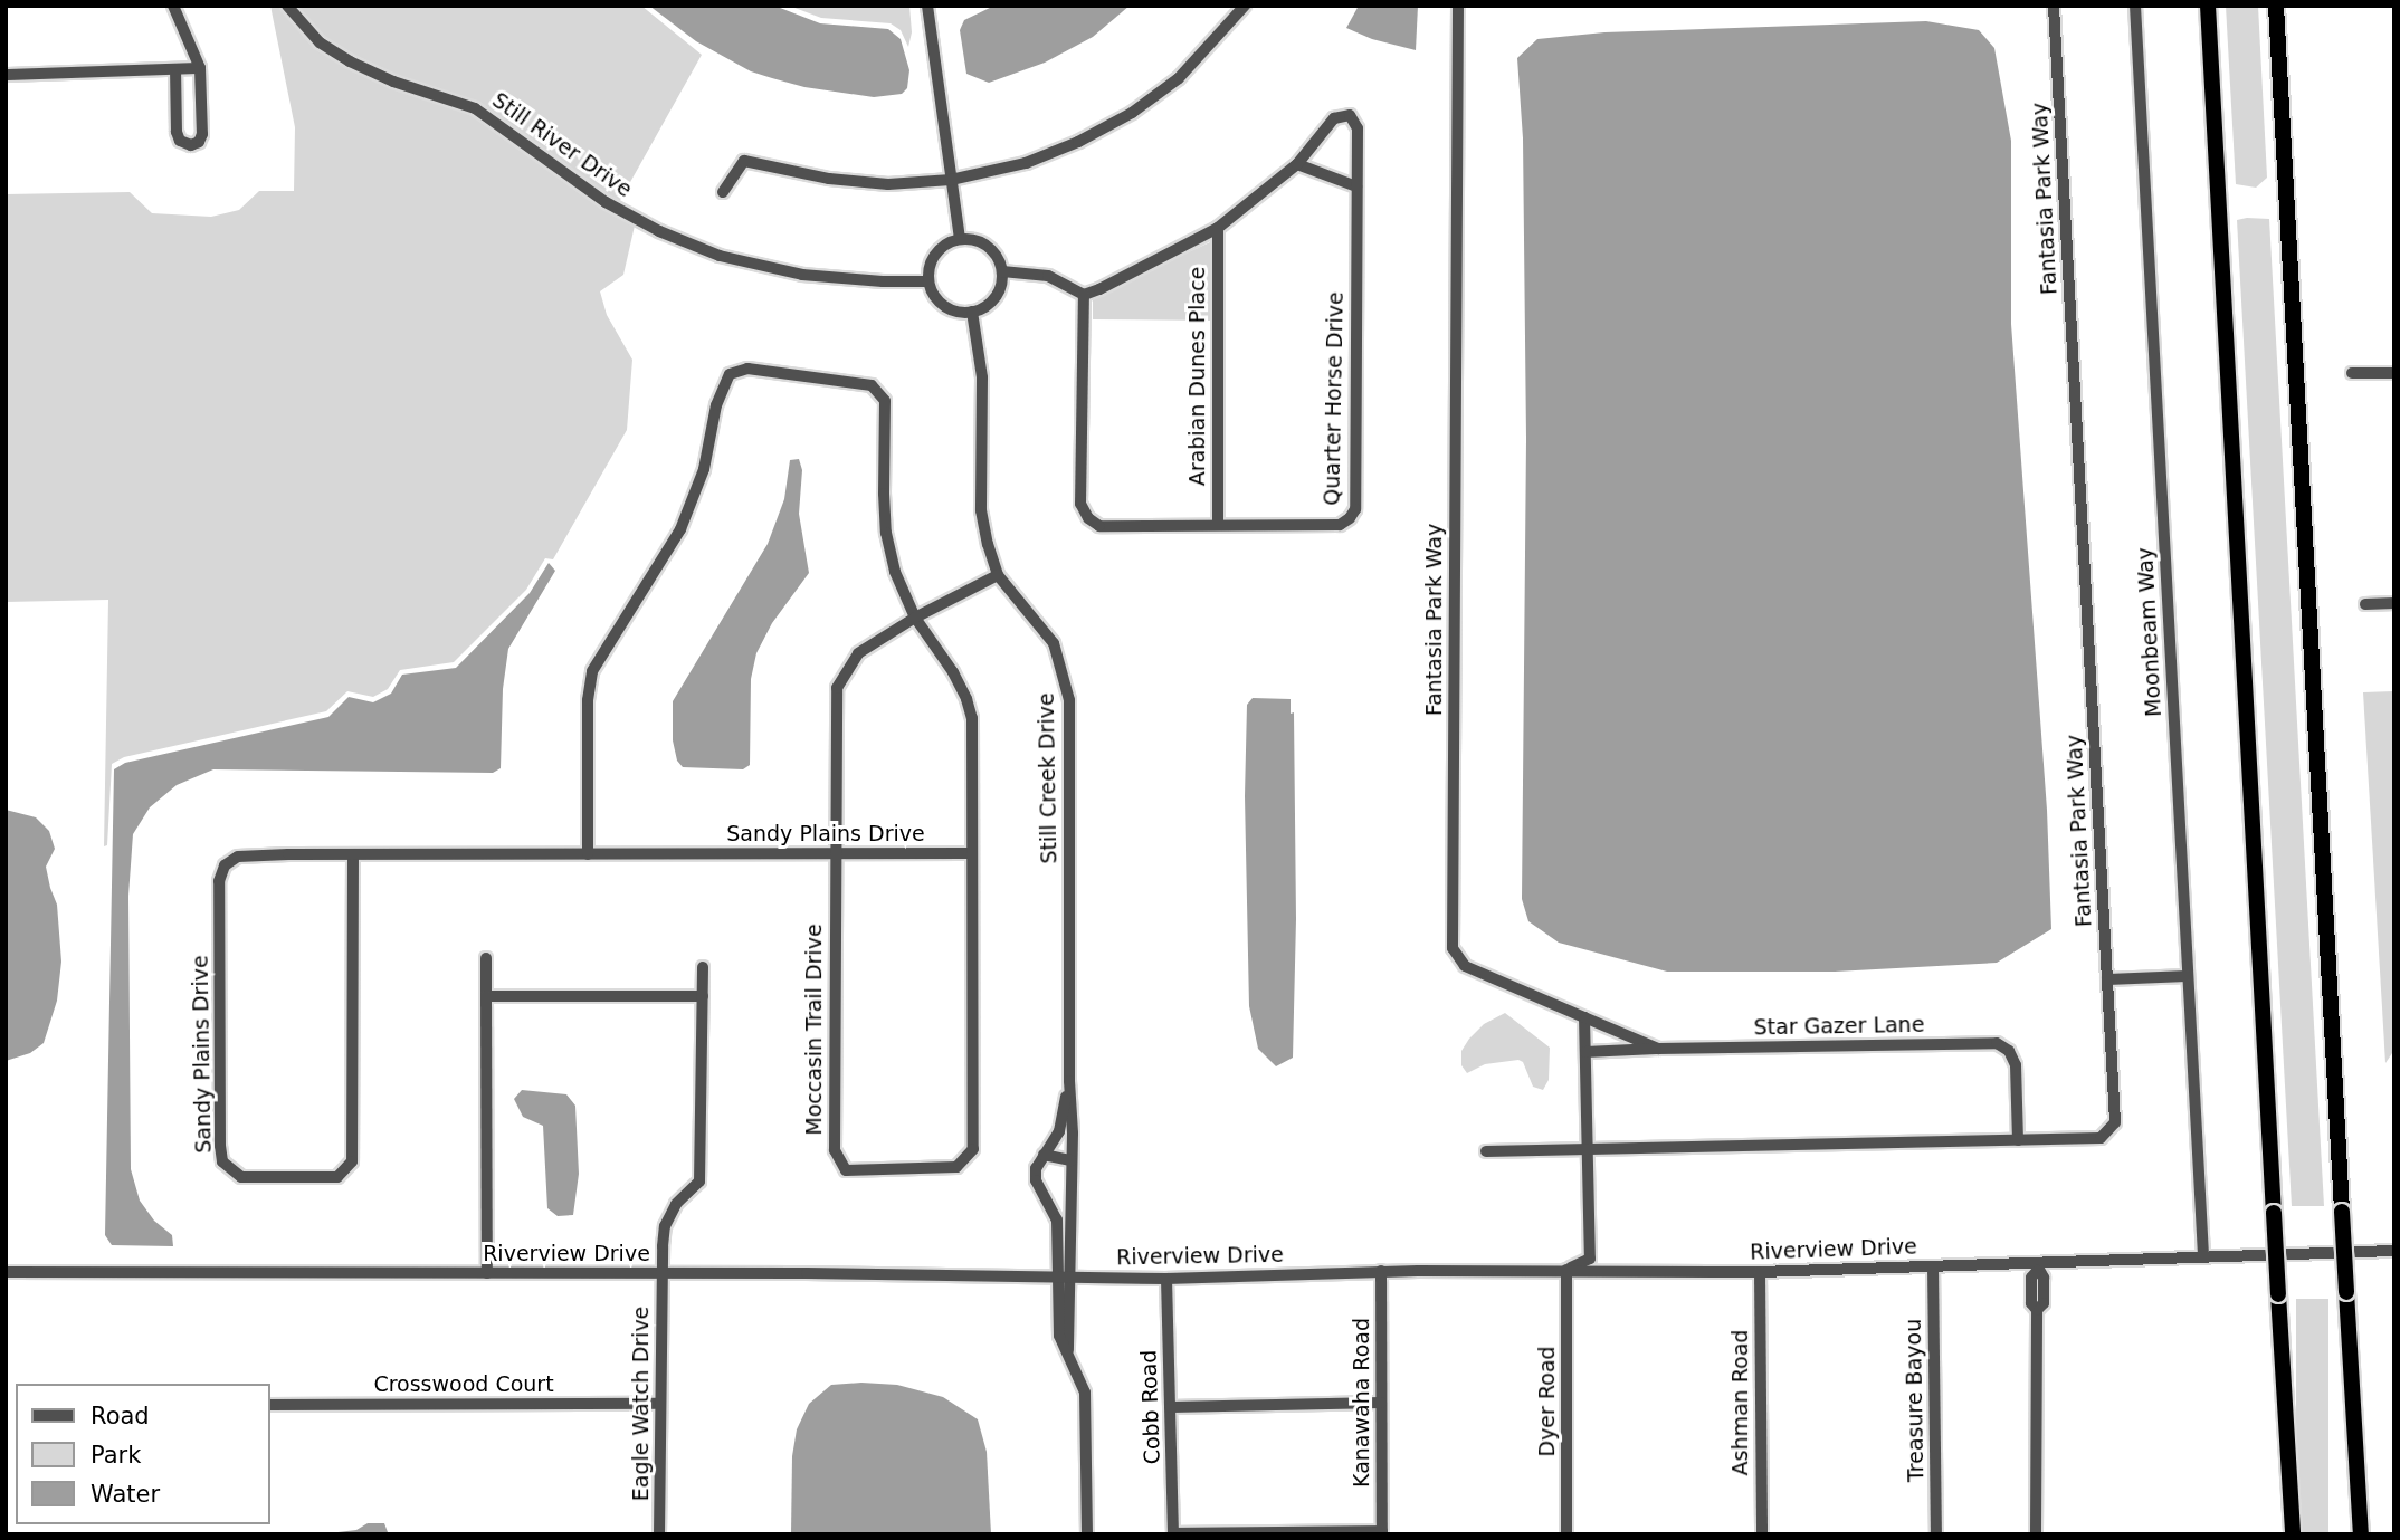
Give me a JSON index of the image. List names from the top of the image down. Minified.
{"streets":{"street":["Still River Drive","Fantasia Park Way","Arabian Dunes Place","Quarter Horse Drive","Moonbeam Way","Still Creek Drive","Sandy Plains Drive","Star Gazer Lane","Moccasin Trail Drive","Riverview Drive","Crosswood Court","Treasure Bayou","Dyer Road","Kanawaha Road","Ashman Road","Eagle Watch Drive","Cobb Road"]},"crossings":[["Still River Drive","Still Creek Drive"],["Fantasia Park Way","Star Gazer Lane"],["Arabian Dunes Place","Quarter Horse Drive"],["Moonbeam Way","Riverview Drive"],["Still Creek Drive","Moccasin Trail Drive"],["Still Creek Drive","Riverview Drive"],["Sandy Plains Drive","Moccasin Trail Drive"],["Riverview Drive","Treasure Bayou"],["Riverview Drive","Dyer Road"],["Riverview Drive","Kanawaha Road"],["Riverview Drive","Ashman Road"],["Riverview Drive","Eagle Watch Drive"],["Riverview Drive","Cobb Road"],["Crosswood Court","Eagle Watch Drive"]],"legend":["Road","Park","Water"]}
